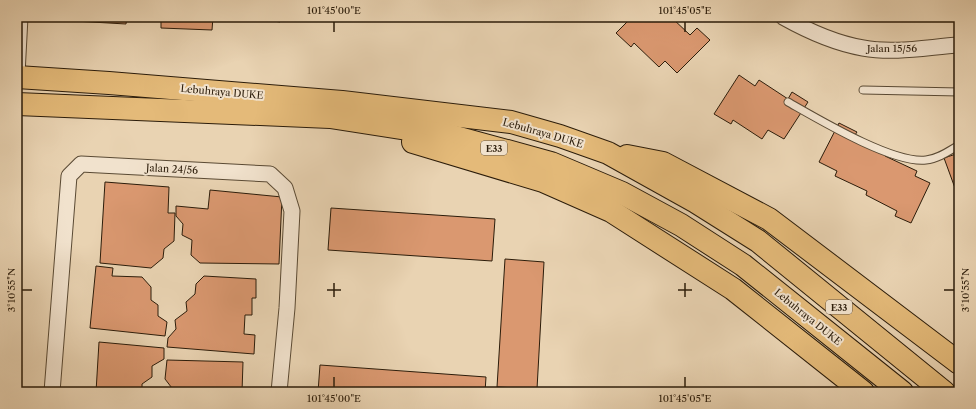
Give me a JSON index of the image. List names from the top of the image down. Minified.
{"streets":{"highway":["Lebuhraya DUKE","E33"],"street":["Jalan 15/56","Jalan 24/56"]},"coordinates":["101°45'00\"E","101°45'05\"E","3°10'55\"N"]}
